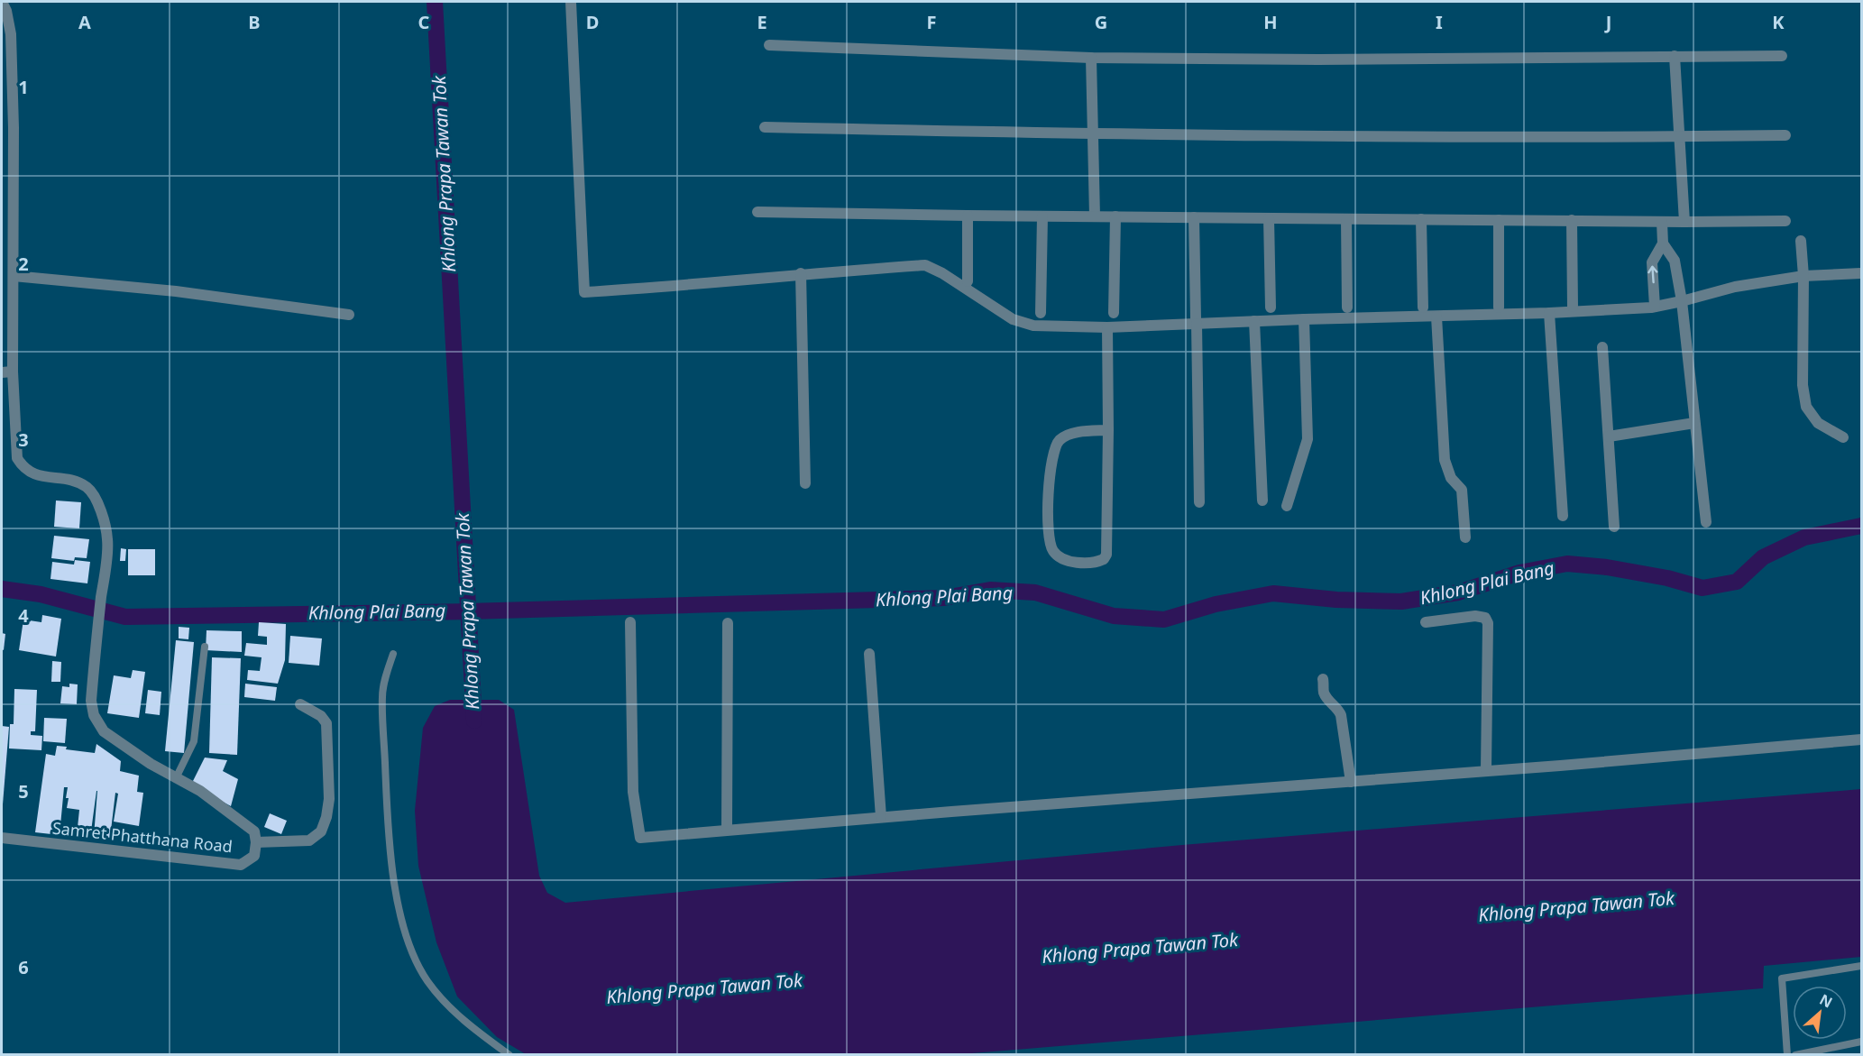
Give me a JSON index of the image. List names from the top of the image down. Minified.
{"streets":{"street":["Samret Phatthana Road"]},"water":["Khlong Prapa Tawan Tok","Khlong Plai Bang"],"north":"top right","grid":{"columns":["A","B","C","D","E","F","G","H","I","J","K"],"rows":["1","2","3","4","5","6"]}}
